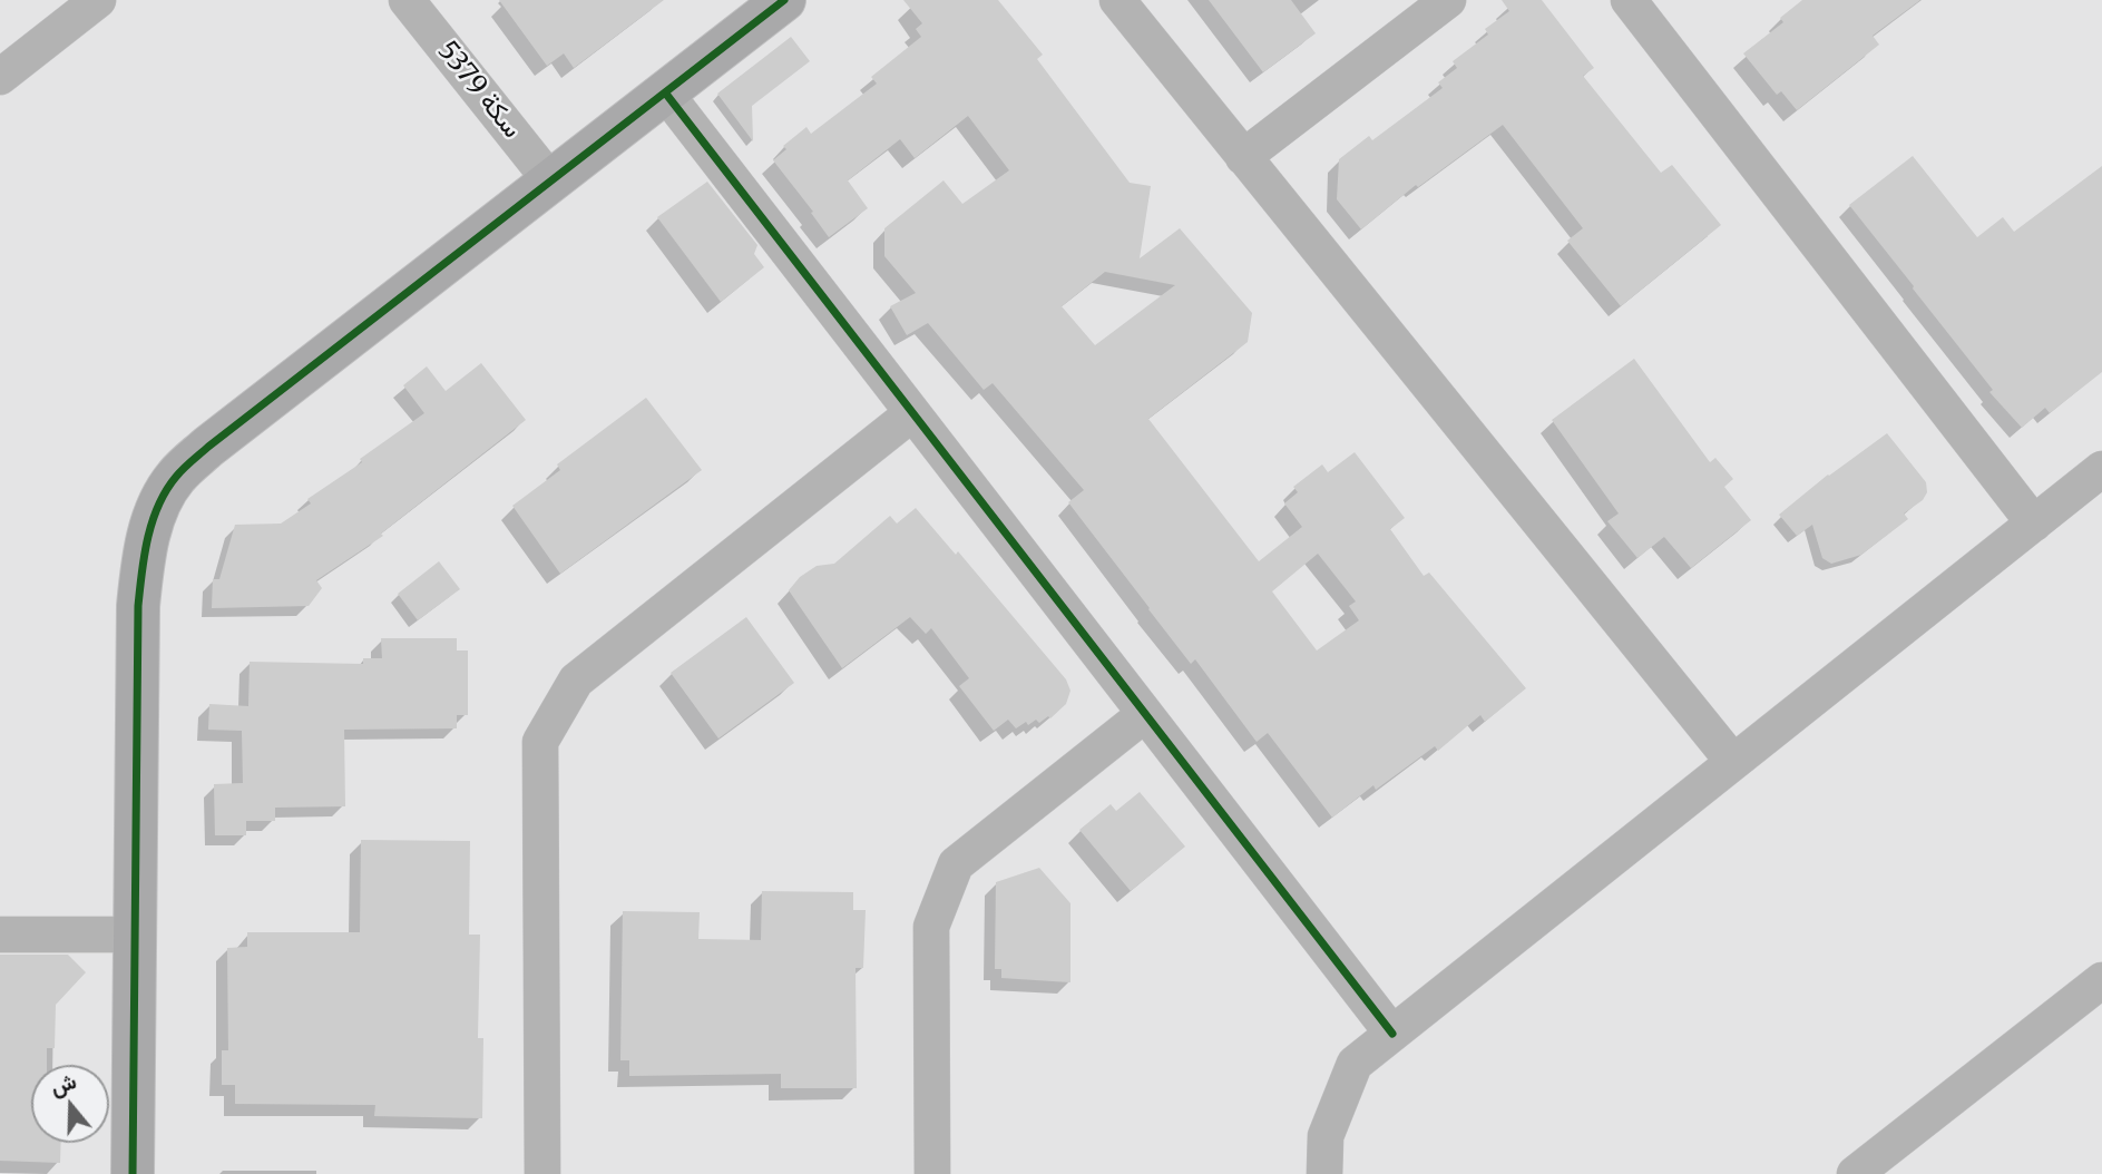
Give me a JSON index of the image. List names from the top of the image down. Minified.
{"streets":{"street":["سكة 5379"]},"north":"top"}
